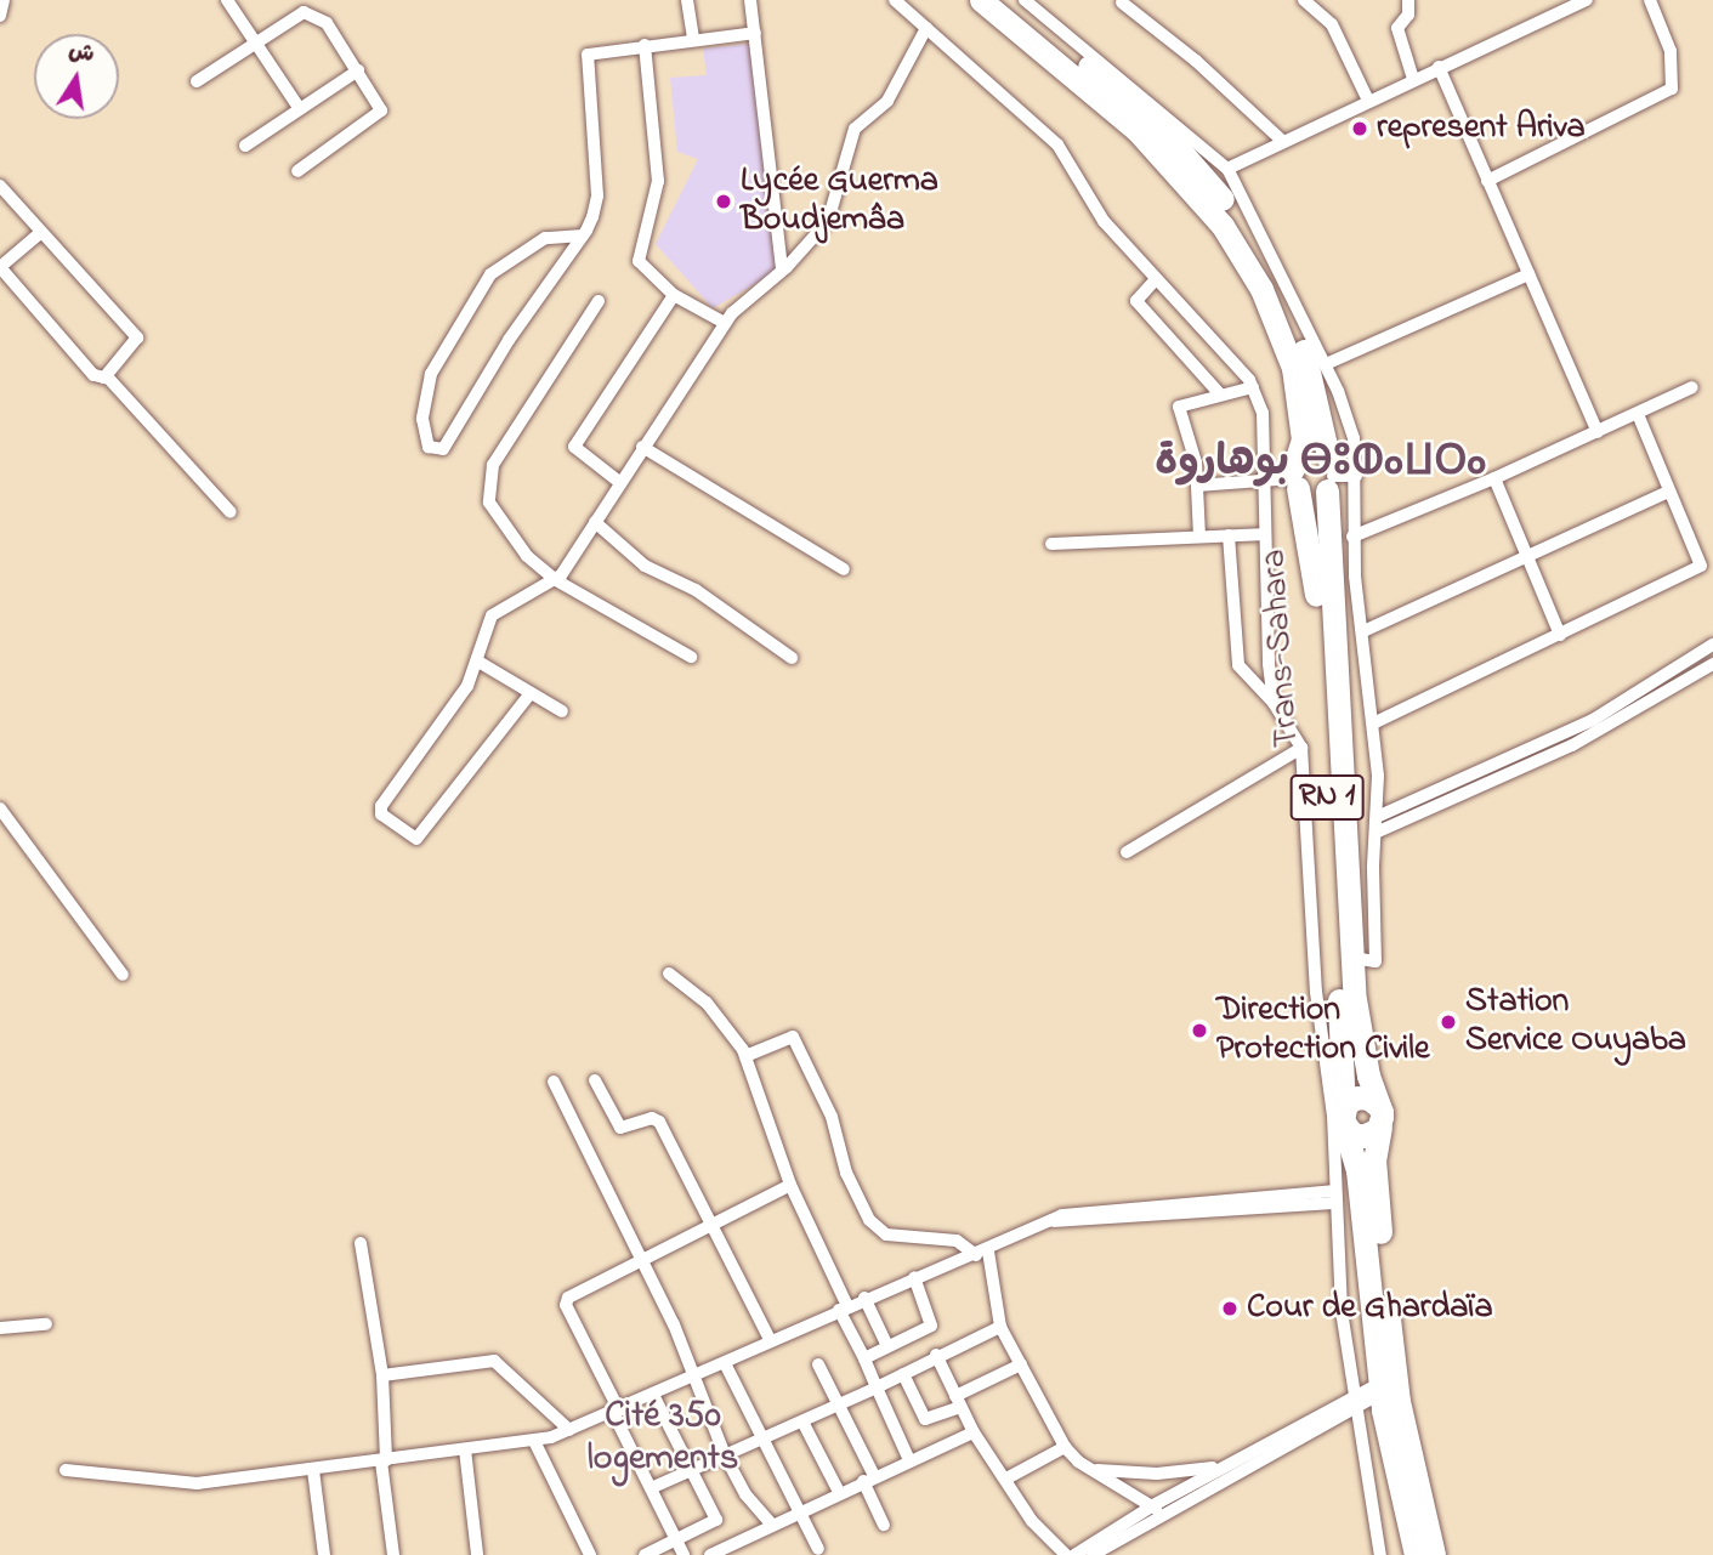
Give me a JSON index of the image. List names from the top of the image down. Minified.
{"streets":{"highway":["Trans-Sahara","RN 1"]},"districts":["بوهاروة ⴱⵓⵀⴰⵡⵔⴰ","Cité 350 logements"],"places":["represent Ariva","Lycée Guerma Boudjemâa","Station Service Ouyaba","Direction Protection Civile","Cour de Ghardaïa"],"north":"top"}
